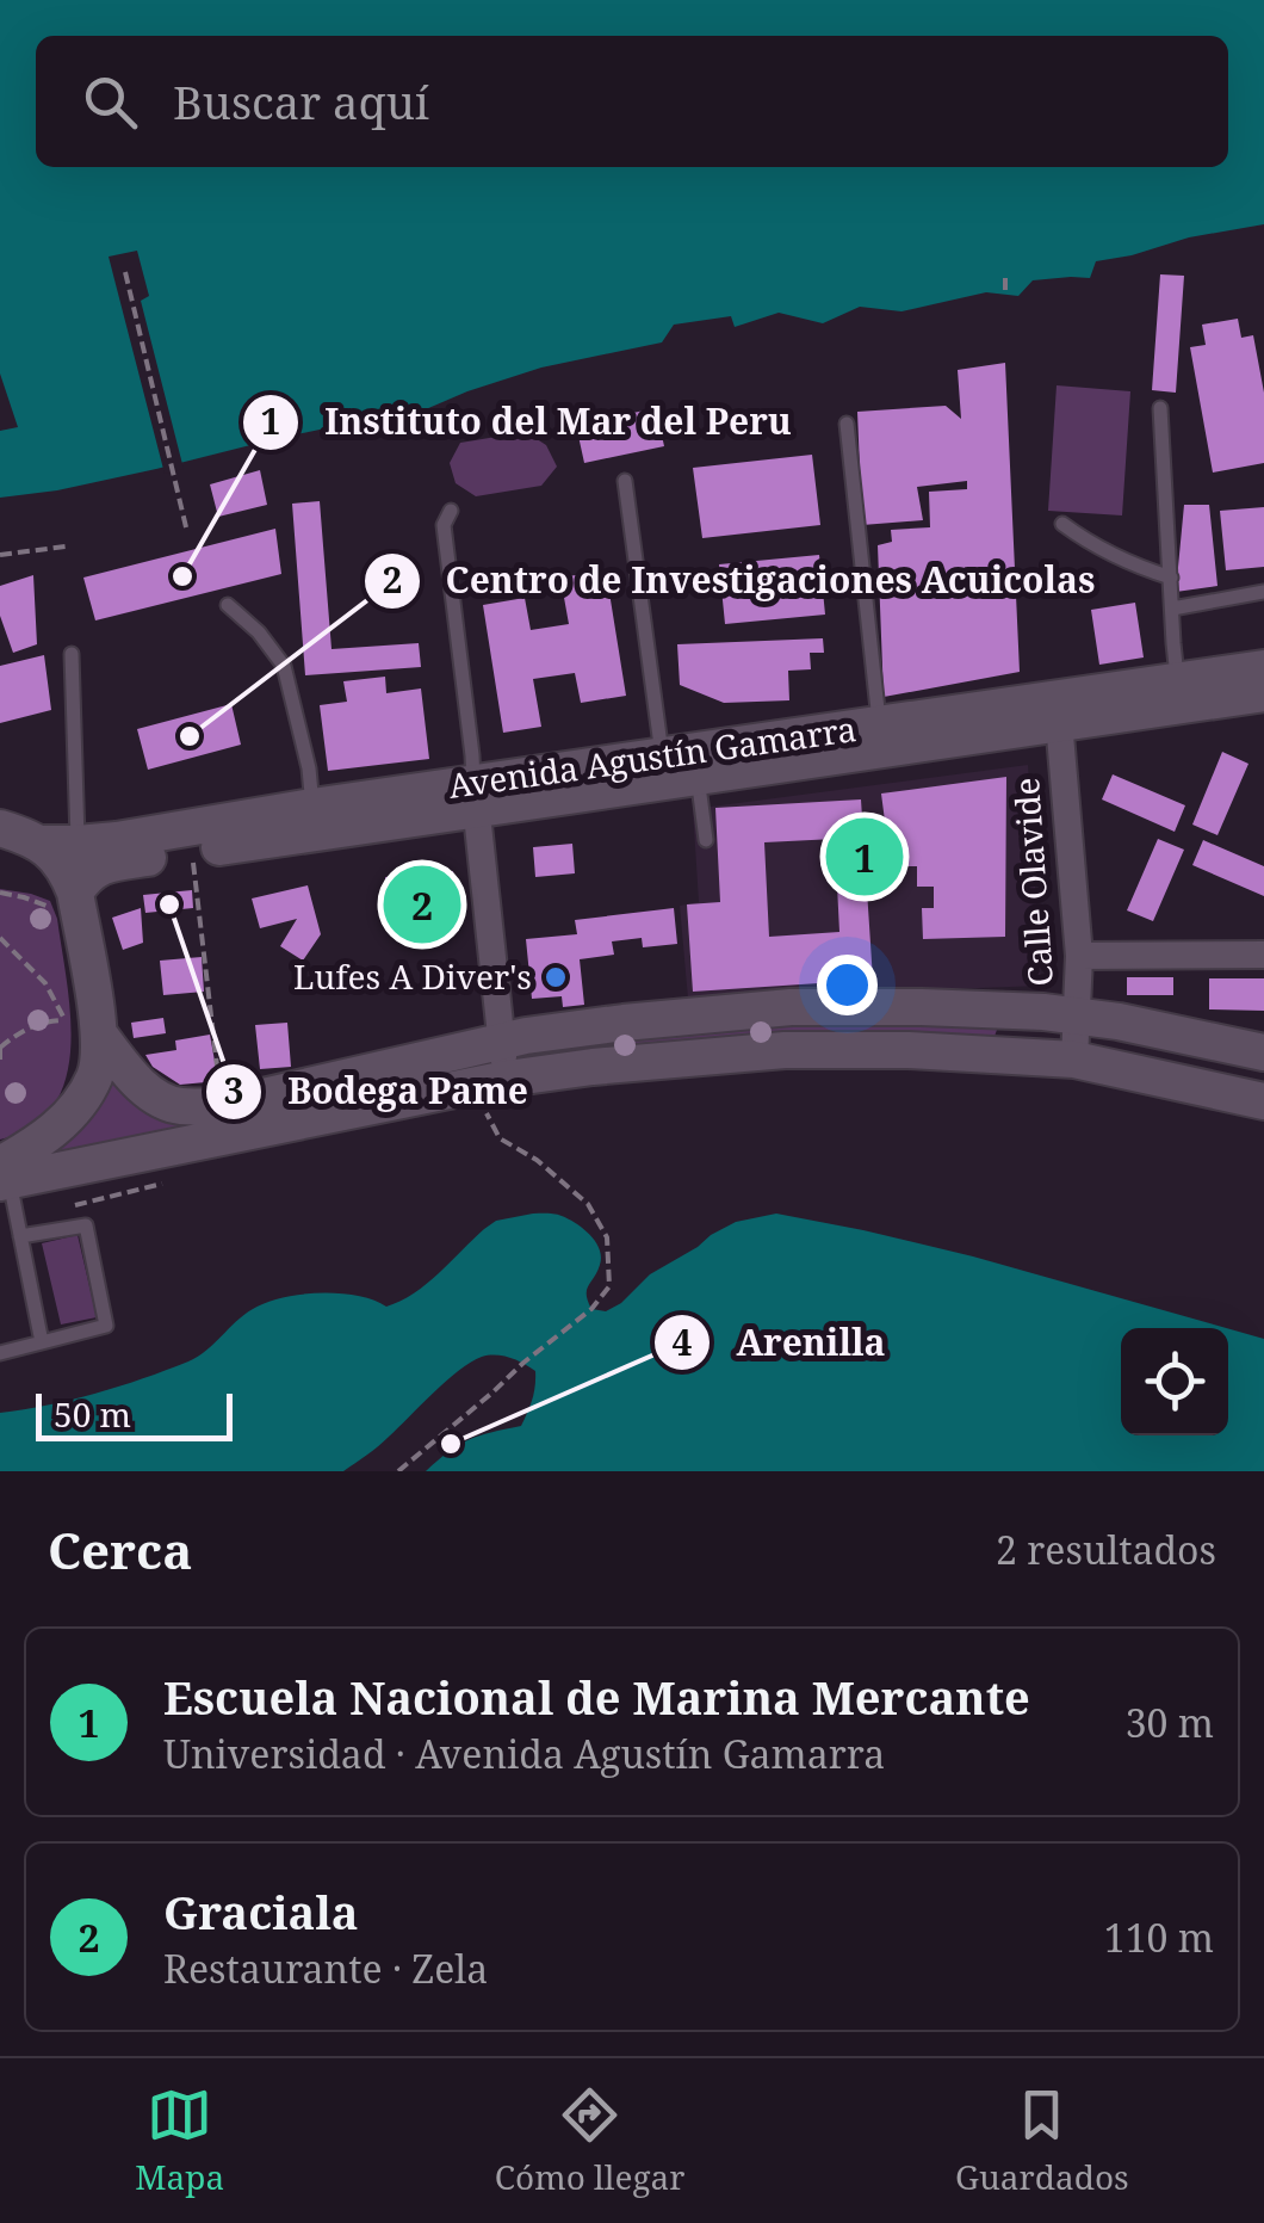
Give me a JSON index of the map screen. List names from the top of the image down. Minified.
{"streets":{"main road":["Avenida Agustín Gamarra"],"street":["Calle Olavide"]},"crossings":[["Avenida Agustín Gamarra","Calle Olavide"]],"places":["Instituto del Mar del Peru","Centro de Investigaciones Acuicolas","Bodega Pame","Lufes A Diver's","Arenilla"],"scale_bar":"50 m","page":{"search":"Buscar aquí","pins":["1","2"],"scale":"50 m","heading":["Cerca","2 resultados"],"list":[{"mark":"1","name":"Escuela Nacional de Marina Mercante","note":"Universidad · Avenida Agustín Gamarra","value":"30 m"},{"mark":"2","name":"Graciala","note":"Restaurante · Zela","value":"110 m"}],"nav":["Mapa","Cómo llegar","Guardados"]}}
